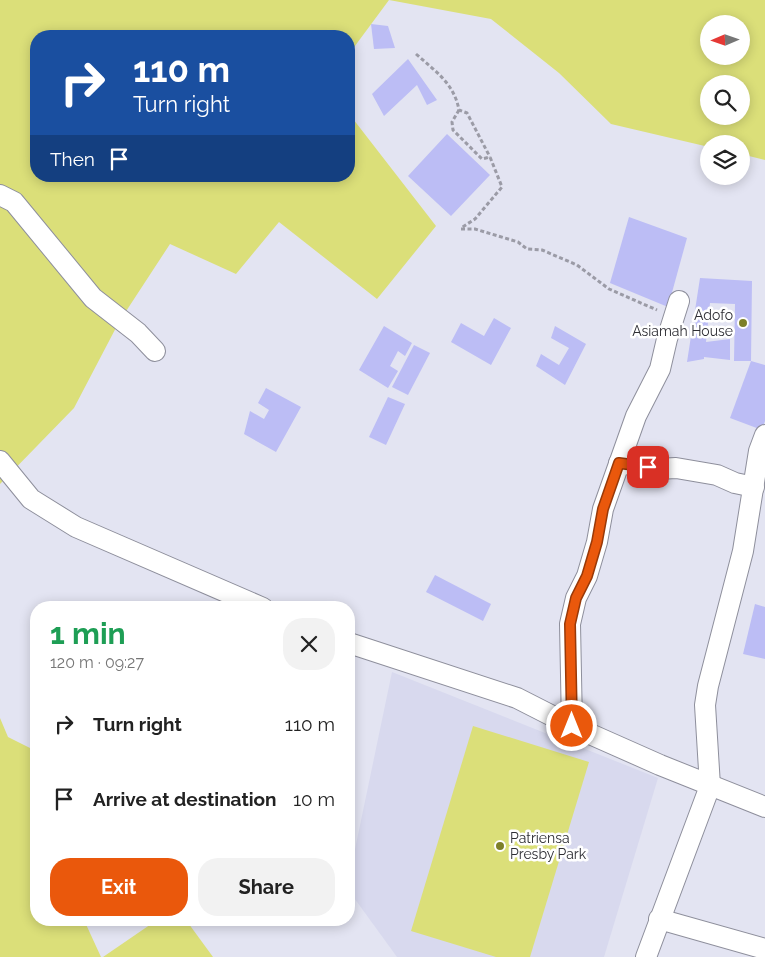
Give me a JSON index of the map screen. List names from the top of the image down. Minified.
{"places":["Adofo Asiamah House","Patriensa Presby Park"],"north":"left","page":{"turn":["110 m","Turn right"],"then":"Then","heading":["1 min","120 m · 09:27"],"list":[{"name":"Turn right","value":"110 m"},{"name":"Arrive at destination","value":"10 m"}],"buttons":["Exit","Share"]}}
